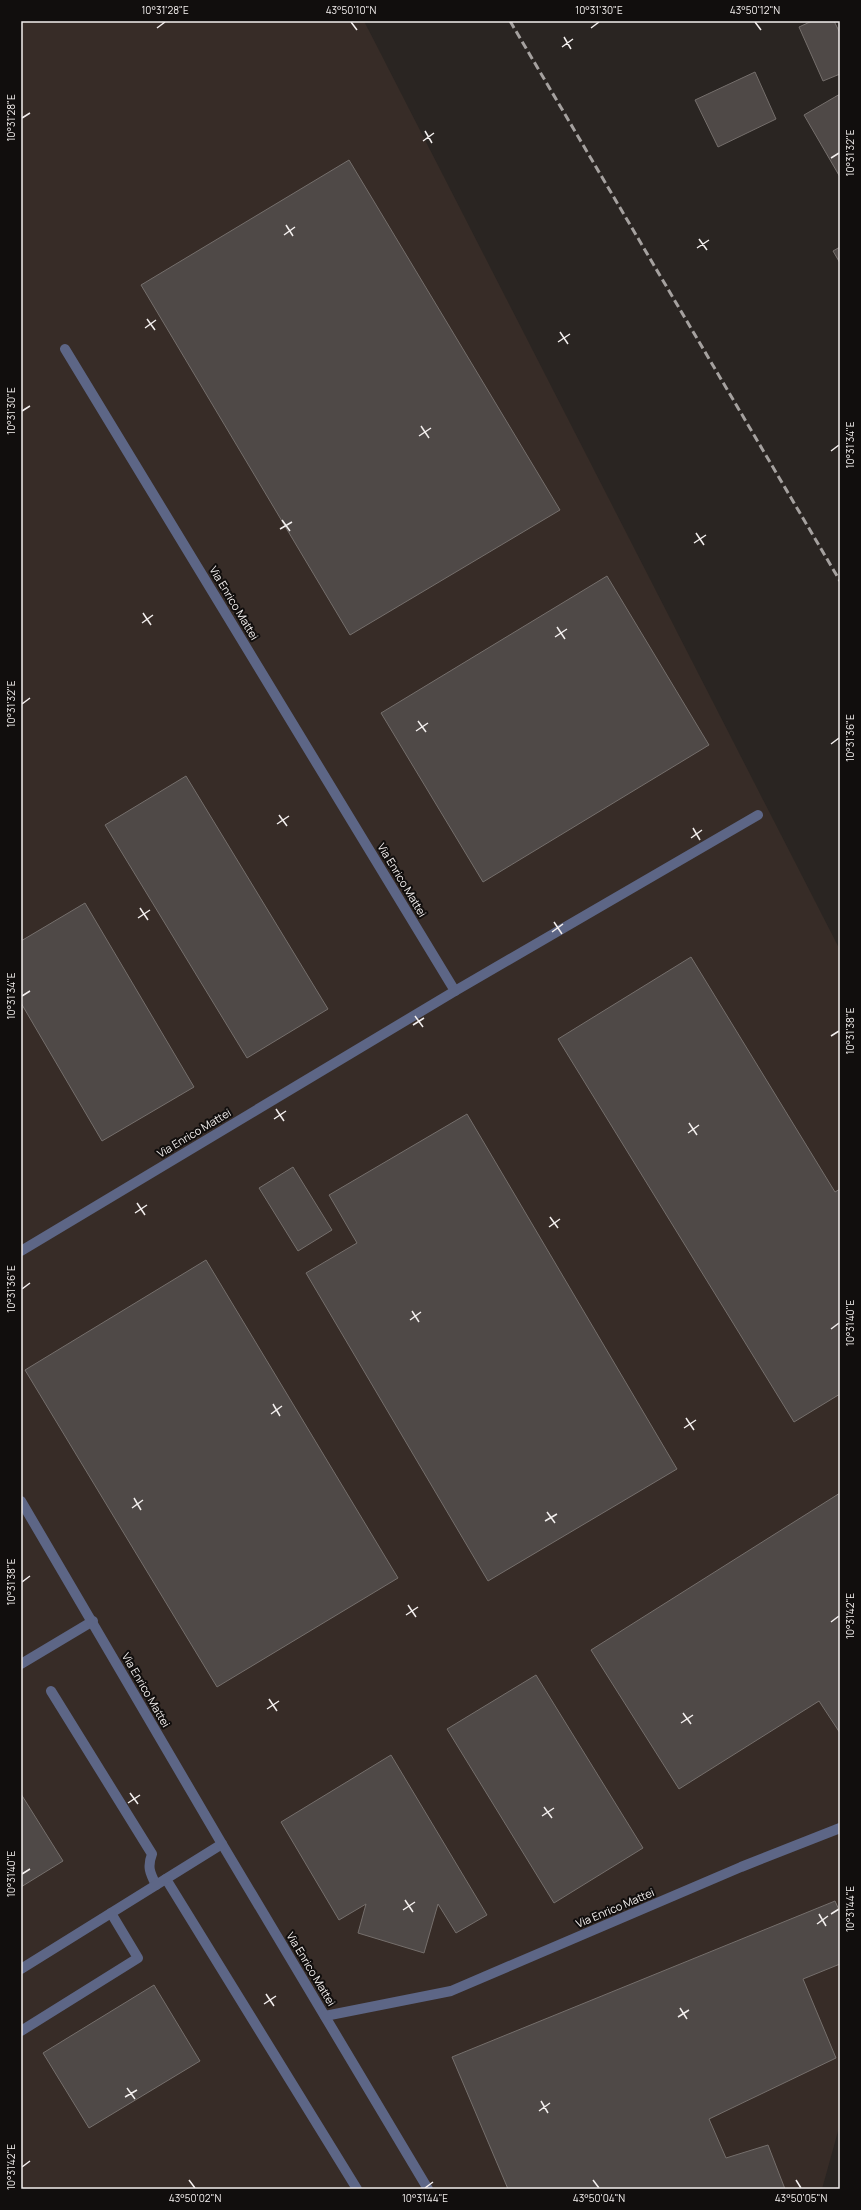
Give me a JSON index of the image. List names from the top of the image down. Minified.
{"streets":{"street":["Via Enrico Mattei"]},"coordinates":["10°31'28\"E","43°50'10\"N","10°31'30\"E","43°50'12\"N","10°31'32\"E","10°31'34\"E","10°31'36\"E","10°31'38\"E","10°31'40\"E","10°31'42\"E","10°31'44\"E","43°50'02\"N","43°50'04\"N","43°50'05\"N"]}
